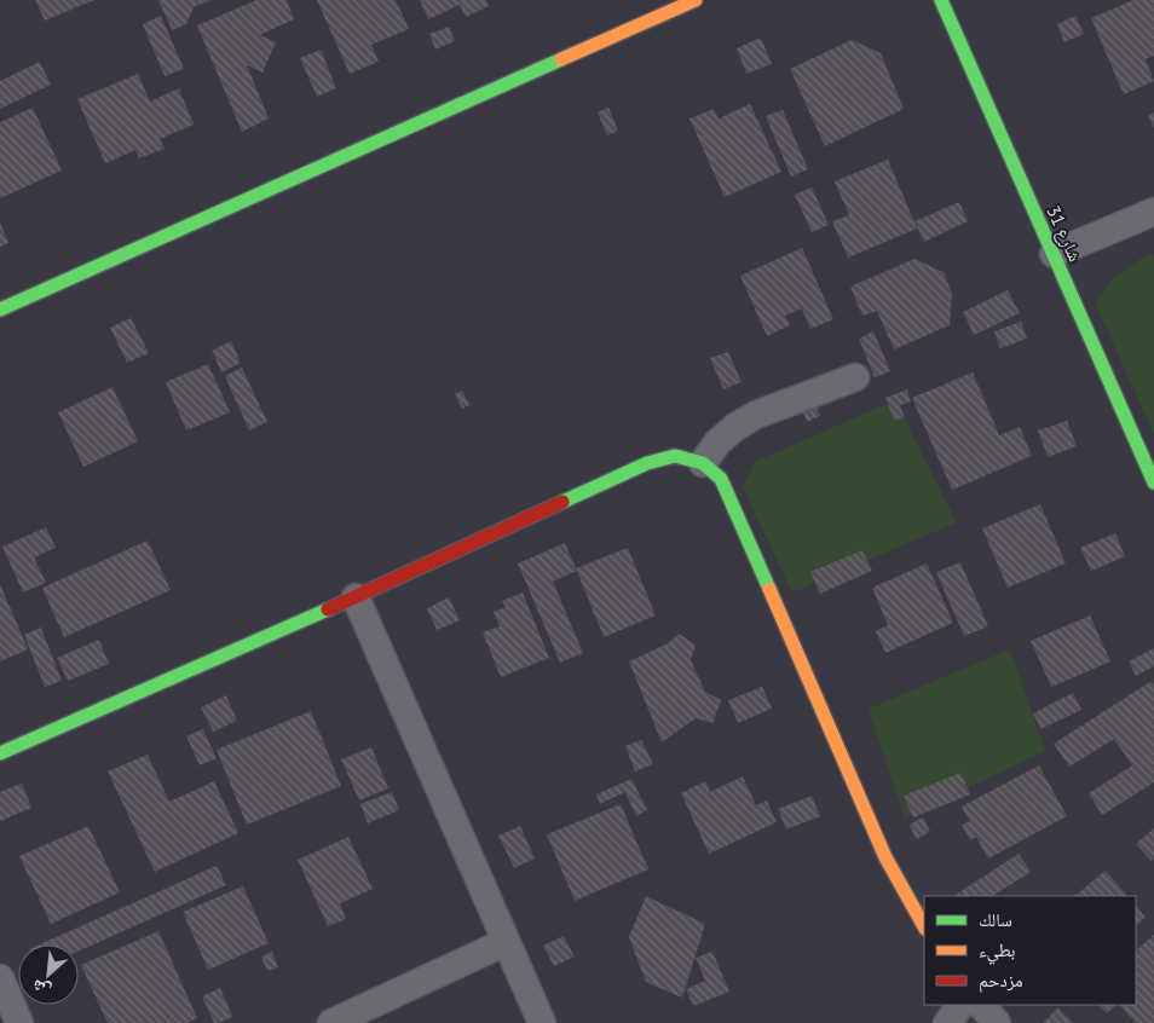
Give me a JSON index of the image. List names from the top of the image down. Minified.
{"streets":{"street":["شارع 31"]},"legend":["سالك","بطيء","مزدحم"],"north":"bottom left"}
